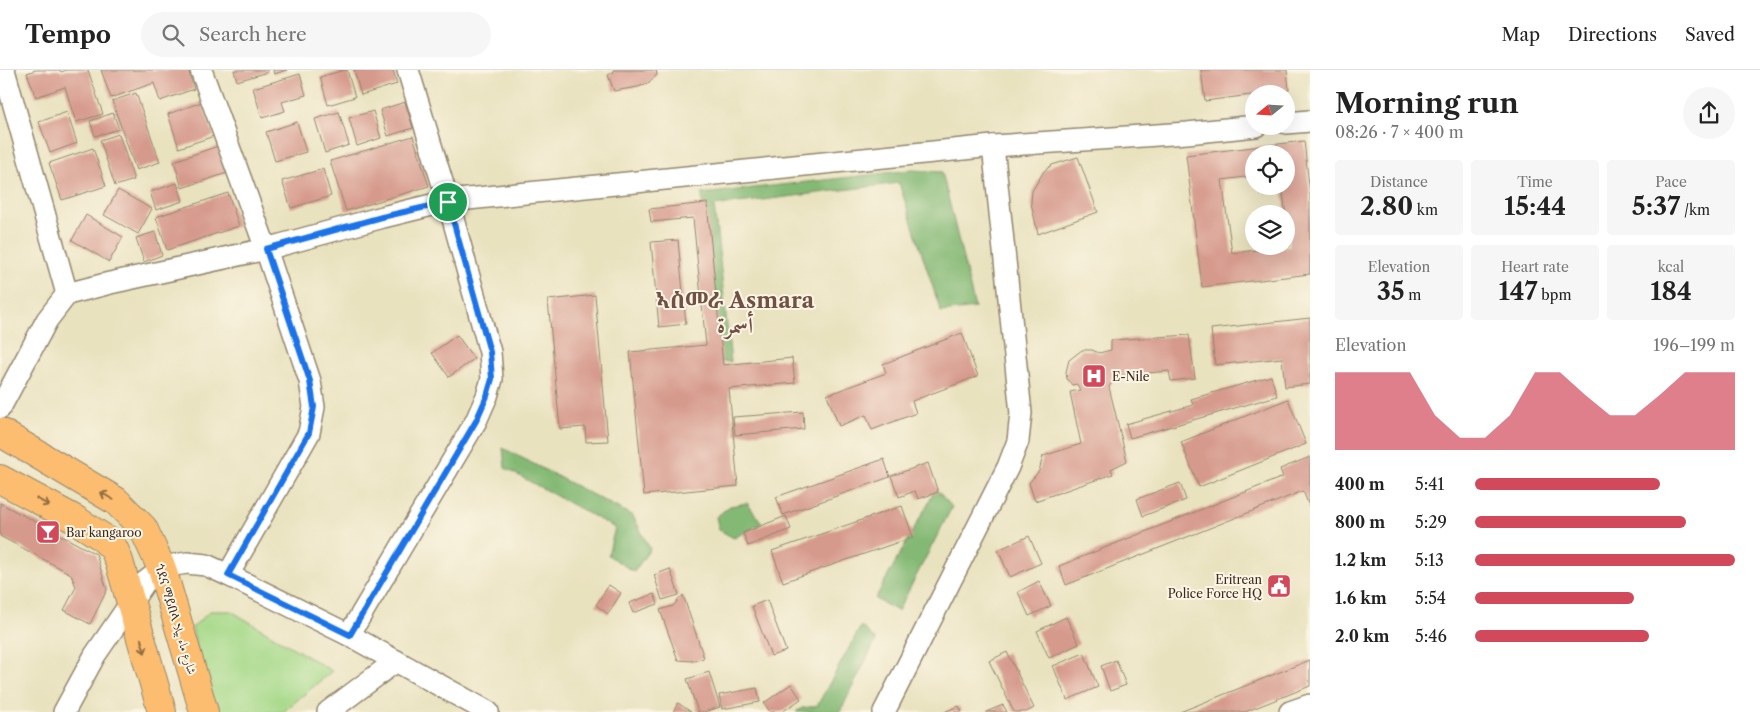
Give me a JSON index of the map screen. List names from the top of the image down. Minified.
{"streets":{"highway":["ጎደና ማይበላ شارع ماء بيلا"]},"districts":["ኣስመራ Asmara أسمرة"],"places":{"hospital":["E-Nile"],"bar":["Bar kangaroo"],"public building":["Eritrean Police Force HQ"]},"north":"left","page":{"header":"Tempo","search":"Search here","nav":["Map","Directions","Saved"],"heading":["Morning run","08:26 · 7 × 400 m"],"stats":[["Distance","2.80 km"],["Time","15:44"],["Pace","5:37 /km"],["Elevation","35 m"],["Heart rate","147 bpm"],["kcal","184"]],"chart":["Elevation","196–199 m"],"list":[{"name":"400 m","note":"5:41"},{"name":"800 m","note":"5:29"},{"name":"1.2 km","note":"5:13"},{"name":"1.6 km","note":"5:54"},{"name":"2.0 km","note":"5:46"}]}}
